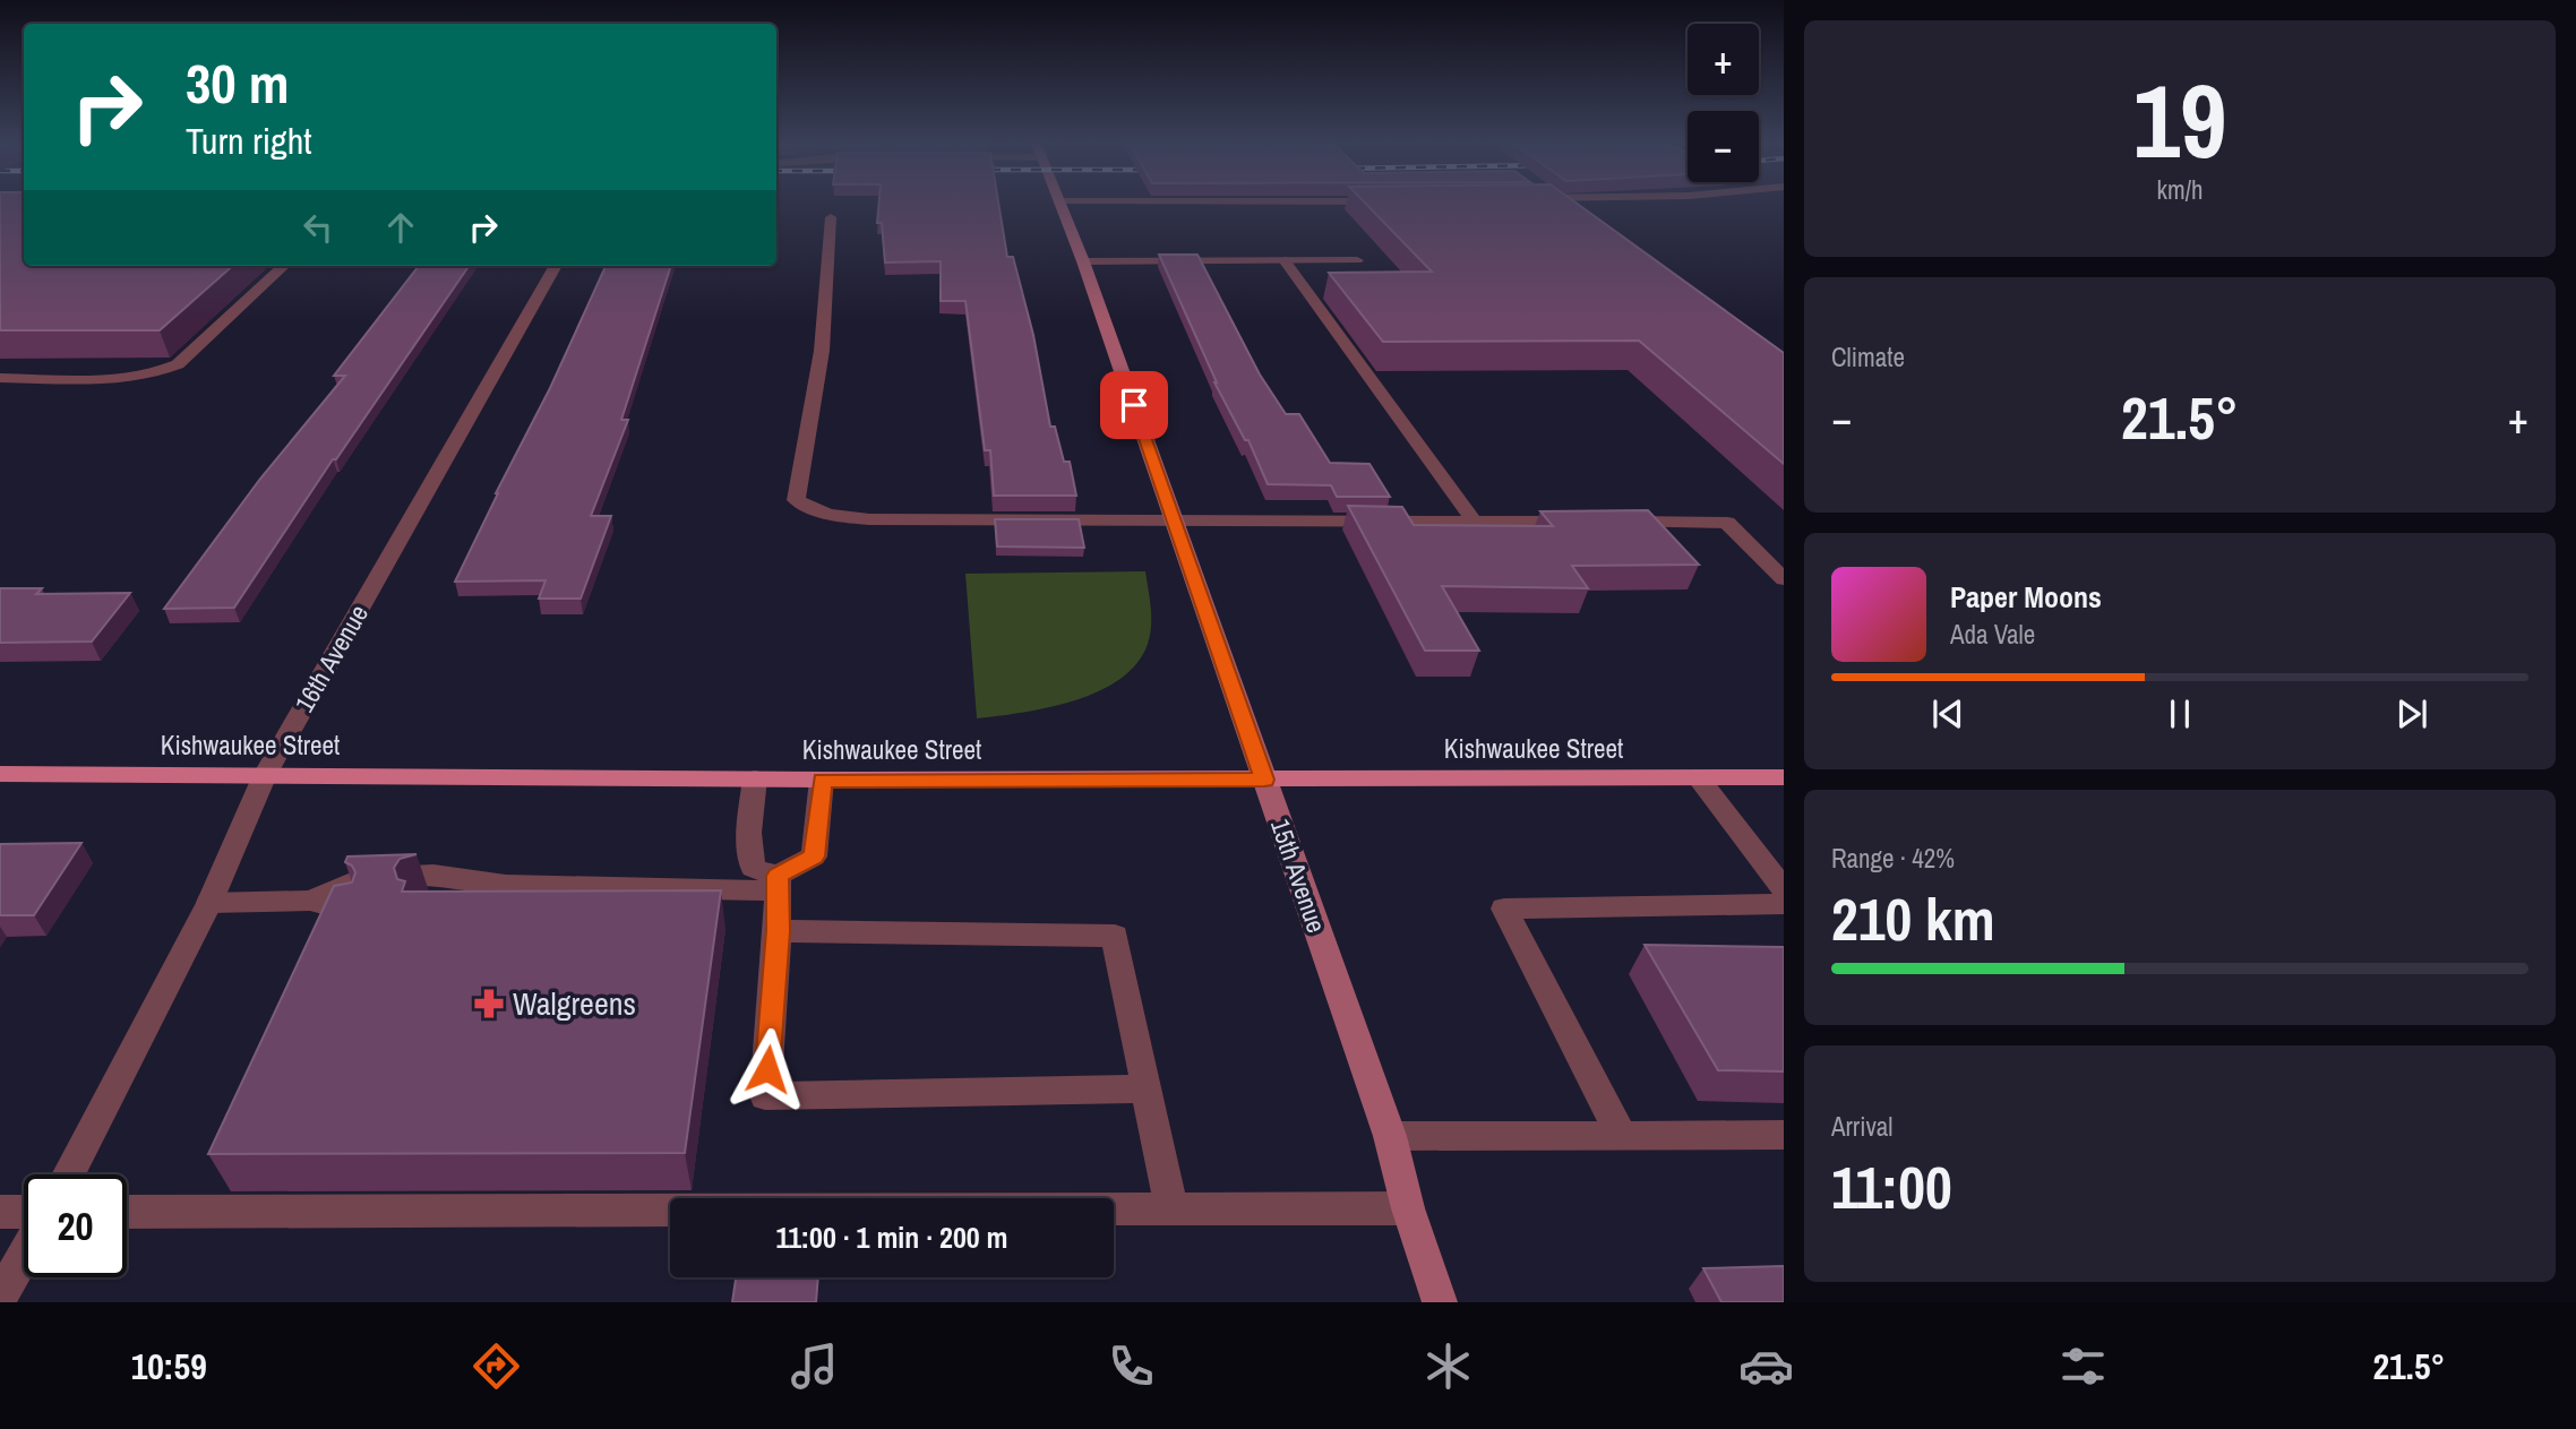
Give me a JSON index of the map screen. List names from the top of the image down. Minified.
{"streets":{"main road":["Kishwaukee Street","15th Avenue"],"street":["16th Avenue"]},"crossings":[["16th Avenue","Kishwaukee Street"],["Kishwaukee Street","15th Avenue"]],"places":{"pharmacy":["Walgreens"]},"page":{"tile":[["19","km/h"],"Climate",["Range · 42%","210 km"],["Arrival","11:00"]],"map_buttons":["+","−"],"turn":["30 m","Turn right"],"heat":["−","21.5°","+"],"song":["Paper Moons","Ada Vale"],"limit":"20","trip":"11:00 · 1 min · 200 m","tabs":["10:59","21.5°"]}}
